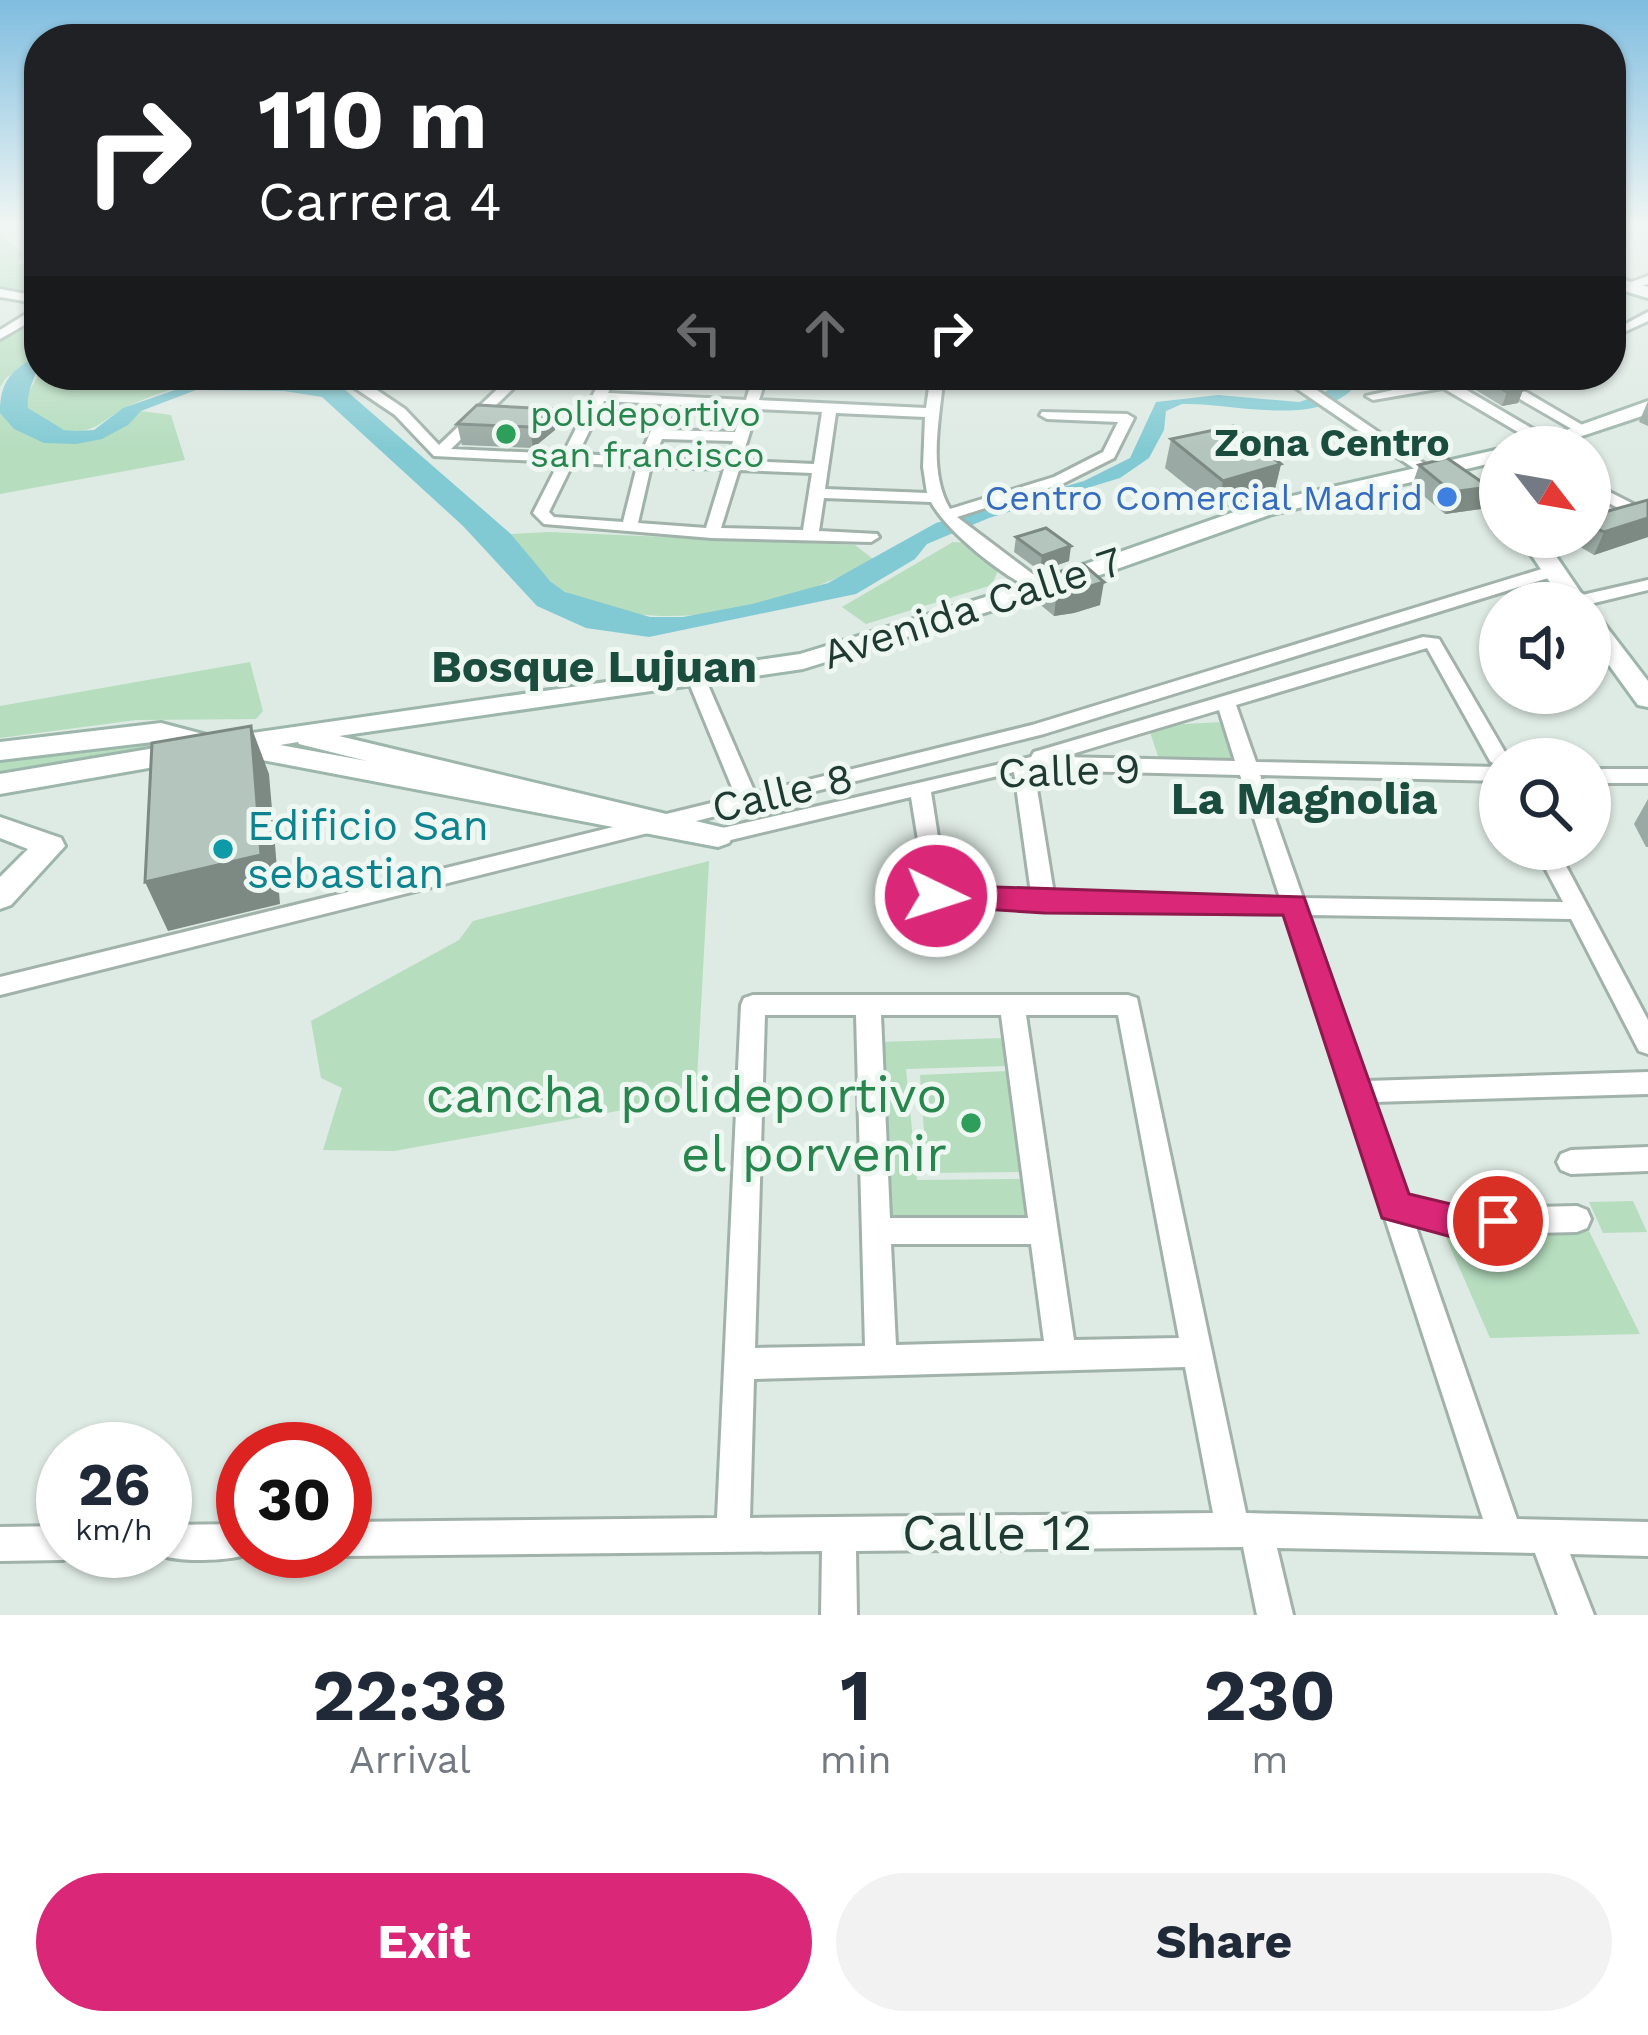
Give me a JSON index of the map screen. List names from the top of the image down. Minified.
{"streets":{"main road":["Avenida Calle 7"],"street":["Calle 9","Calle 8","Calle 12"]},"crossings":[["Avenida Calle 7","Calle 9"]],"districts":["Zona Centro","Bosque Lujuan","La Magnolia"],"places":["polideportivo san francisco","Centro Comercial Madrid","Edificio San sebastian","cancha polideportivo el porvenir"],"north":"bottom right","page":{"turn":["110 m","Carrera 4"],"speed":"26 km/h","limit":"30","eta":["22:38","Arrival","1","min","230","m"],"buttons":["Exit","Share"]}}
